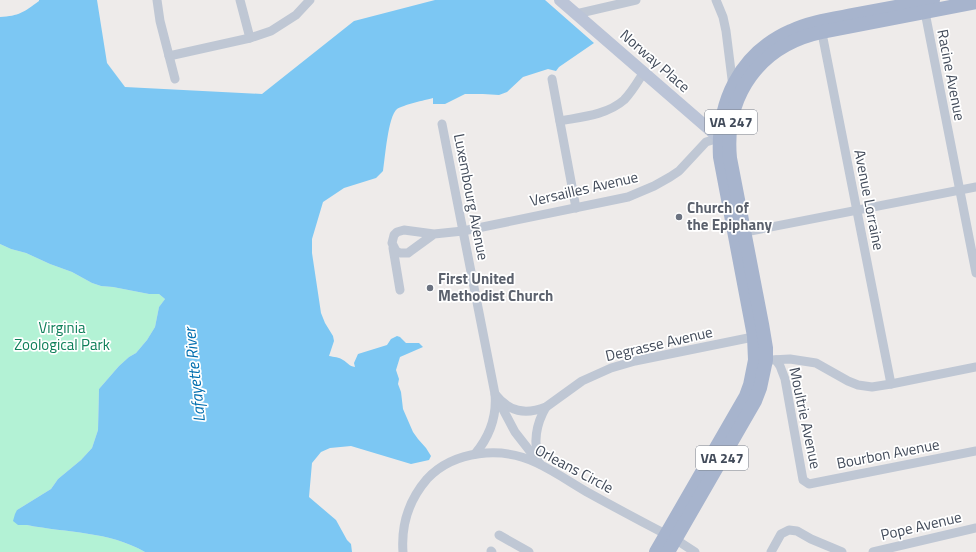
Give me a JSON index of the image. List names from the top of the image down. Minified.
{"streets":{"main road":["VA 247"],"street":["Norway Place","Racine Avenue","Versailles Avenue","Luxembourg Avenue","Avenue Lorraine","Degrasse Avenue","Moultrie Avenue","Bourbon Avenue","Orleans Circle","Pope Avenue"]},"crossings":[["Norway Place","VA 247"],["Norway Place","Versailles Avenue"],["Racine Avenue","VA 247"],["VA 247","Versailles Avenue"],["VA 247","Avenue Lorraine"],["VA 247","Degrasse Avenue"],["VA 247","Moultrie Avenue"],["VA 247","Orleans Circle"],["Versailles Avenue","Luxembourg Avenue"],["Luxembourg Avenue","Degrasse Avenue"],["Luxembourg Avenue","Orleans Circle"],["Moultrie Avenue","Bourbon Avenue"]],"water":["Lafayette River"],"parks":["Virginia Zoological Park"],"places":["Church of the Epiphany","First United Methodist Church"]}
